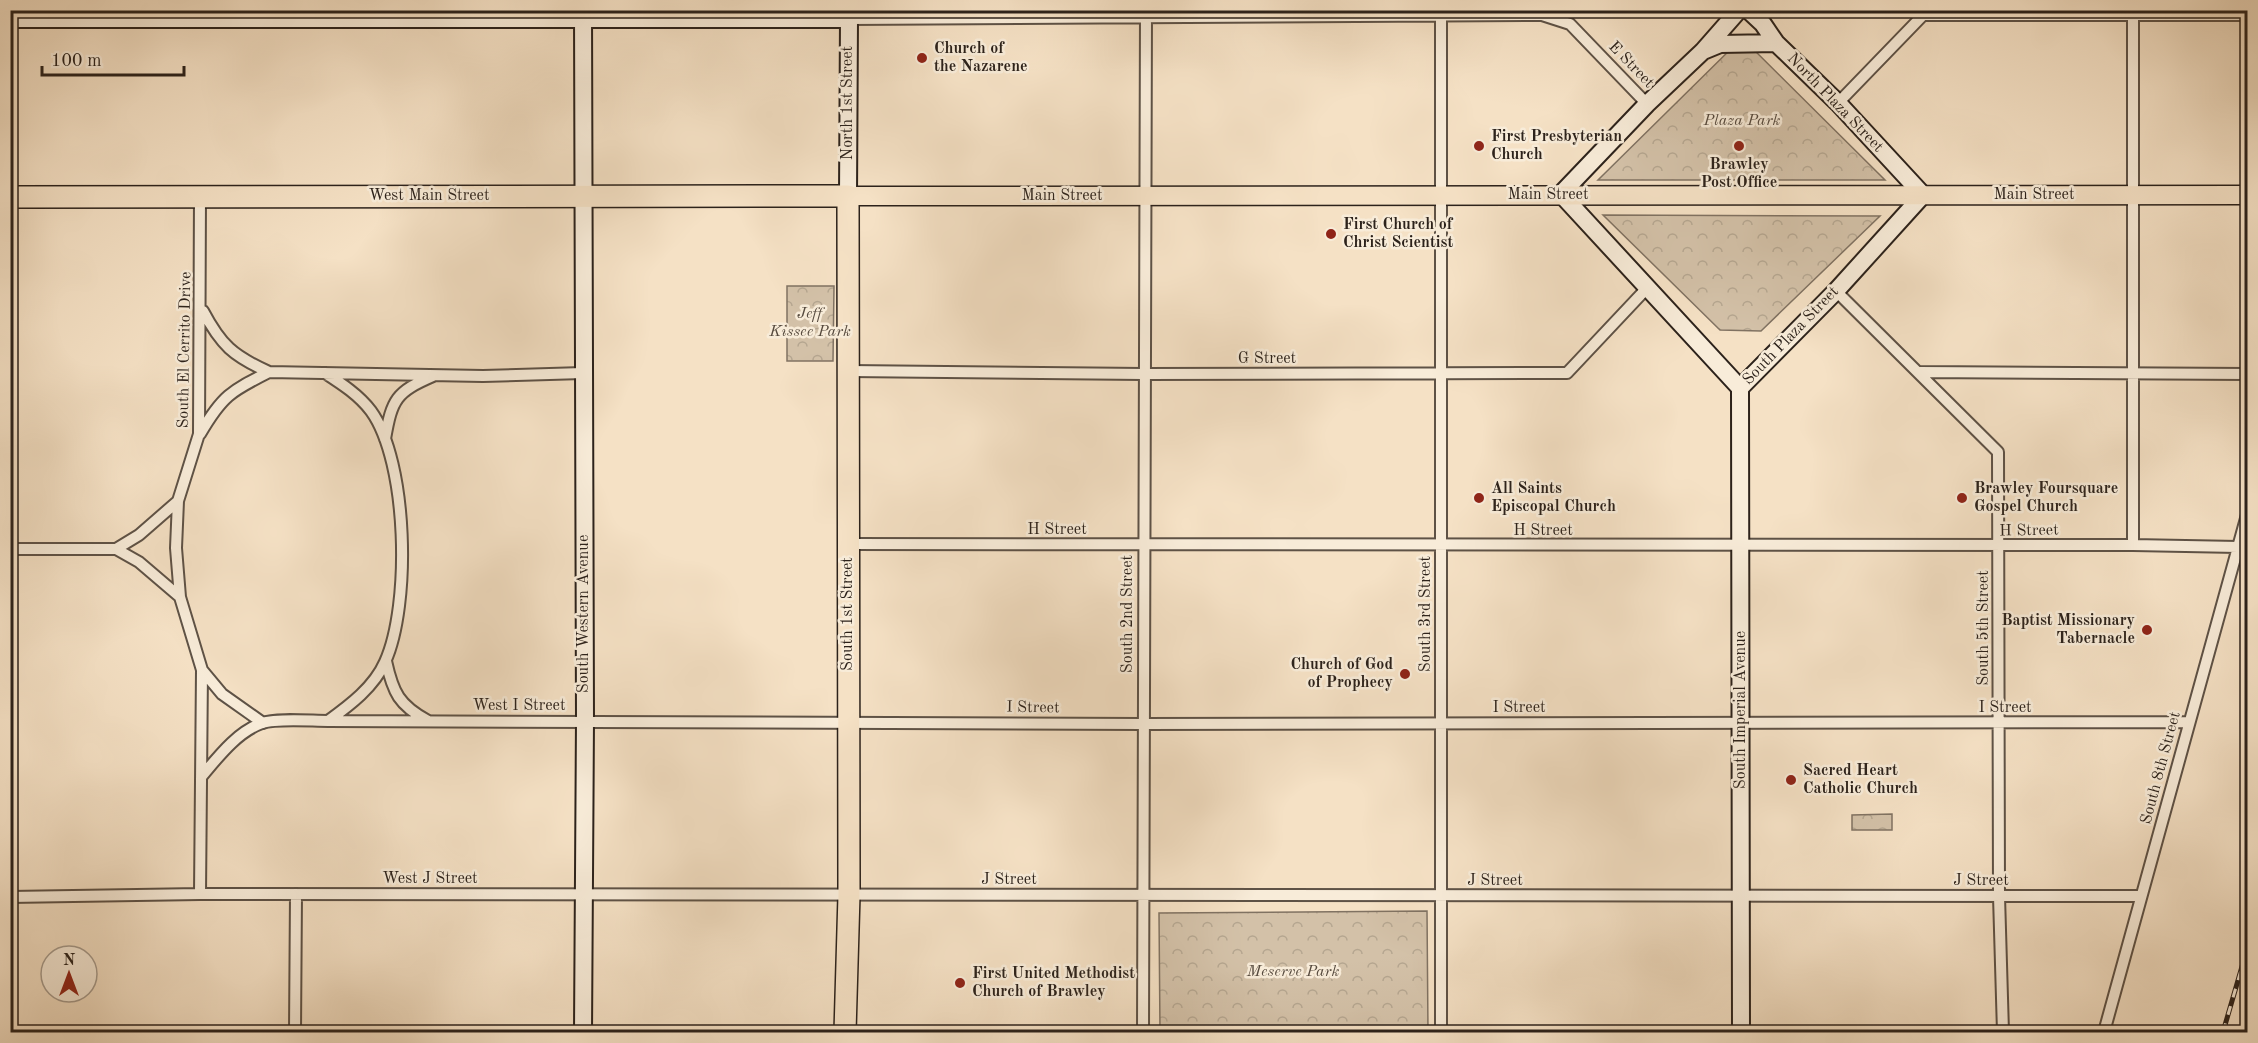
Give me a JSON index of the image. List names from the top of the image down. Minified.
{"streets":{"highway":["West Main Street","South 1st Street"],"main road":["Main Street"],"street":["E Street","North 1st Street","North Plaza Street","South Plaza Street","South El Cerrito Drive","G Street","H Street","South Western Avenue","South 2nd Street","South 3rd Street","South 5th Street","West I Street","I Street","South Imperial Avenue","South 8th Street","West J Street","J Street"]},"crossings":[["E Street","North 1st Street"],["E Street","South 2nd Street"],["E Street","South 3rd Street"],["North 1st Street","Main Street"],["North 1st Street","West Main Street"],["North 1st Street","South 1st Street"],["North Plaza Street","Main Street"],["North Plaza Street","South Plaza Street"],["Main Street","West Main Street"],["Main Street","South Plaza Street"],["Main Street","South 1st Street"],["Main Street","South 2nd Street"],["Main Street","South 3rd Street"],["West Main Street","South El Cerrito Drive"],["West Main Street","South Western Avenue"],["West Main Street","South 1st Street"],["South Plaza Street","G Street"],["South Plaza Street","South 5th Street"],["South Plaza Street","South Imperial Avenue"],["South El Cerrito Drive","West J Street"],["G Street","South 1st Street"],["G Street","South 2nd Street"],["G Street","South 3rd Street"],["H Street","South 1st Street"],["H Street","South 2nd Street"],["H Street","South 3rd Street"],["H Street","South 5th Street"],["H Street","South Imperial Avenue"],["H Street","South 8th Street"],["South Western Avenue","West I Street"],["South Western Avenue","West J Street"],["South 1st Street","West I Street"],["South 1st Street","I Street"],["South 1st Street","West J Street"],["South 1st Street","J Street"],["South 2nd Street","I Street"],["South 2nd Street","J Street"],["South 3rd Street","I Street"],["South 3rd Street","J Street"],["South 5th Street","I Street"],["South 5th Street","J Street"],["West I Street","I Street"],["I Street","South Imperial Avenue"],["I Street","South 8th Street"],["South Imperial Avenue","J Street"],["South 8th Street","J Street"],["West J Street","J Street"]],"parks":["Plaza Park","Jeff Kissee Park","Meserve Park"],"places":["Church of the Nazarene","First Presbyterian Church","Brawley Post Office","First Church of Christ Scientist","All Saints Episcopal Church","Brawley Foursquare Gospel Church","Baptist Missionary Tabernacle","Church of God of Prophecy","Sacred Heart Catholic Church","First United Methodist Church of Brawley"],"scale_bar":"100 m","north":"top"}
